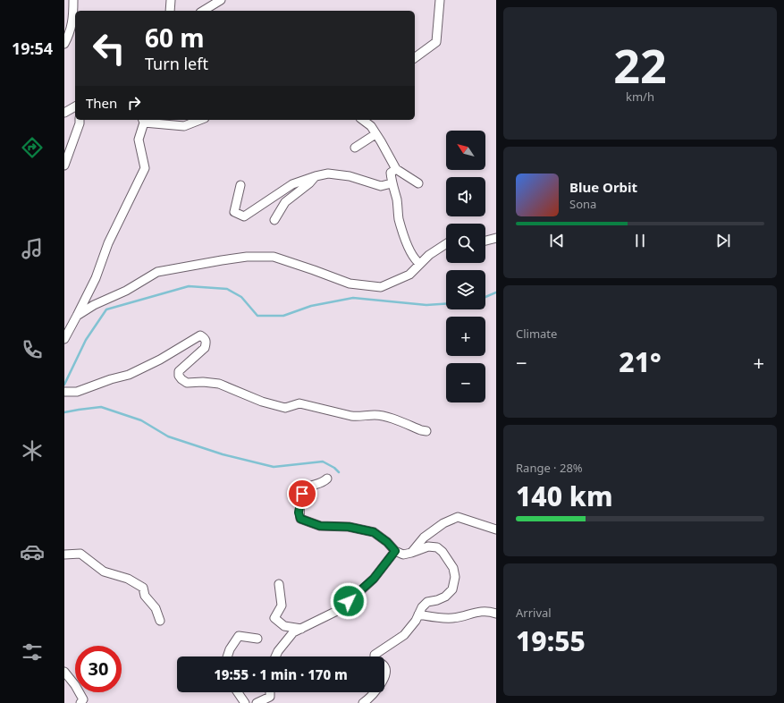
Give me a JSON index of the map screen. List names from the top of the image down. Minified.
{"north":"top left","page":{"tabs":"19:54","tile":[["22","km/h"],"Climate",["Range · 28%","140 km"],["Arrival","19:55"]],"turn":["60 m","Turn left"],"then":"Then","map_buttons":["+","−"],"song":["Blue Orbit","Sona"],"heat":["−","21°","+"],"limit":"30","trip":"19:55 · 1 min · 170 m"}}
